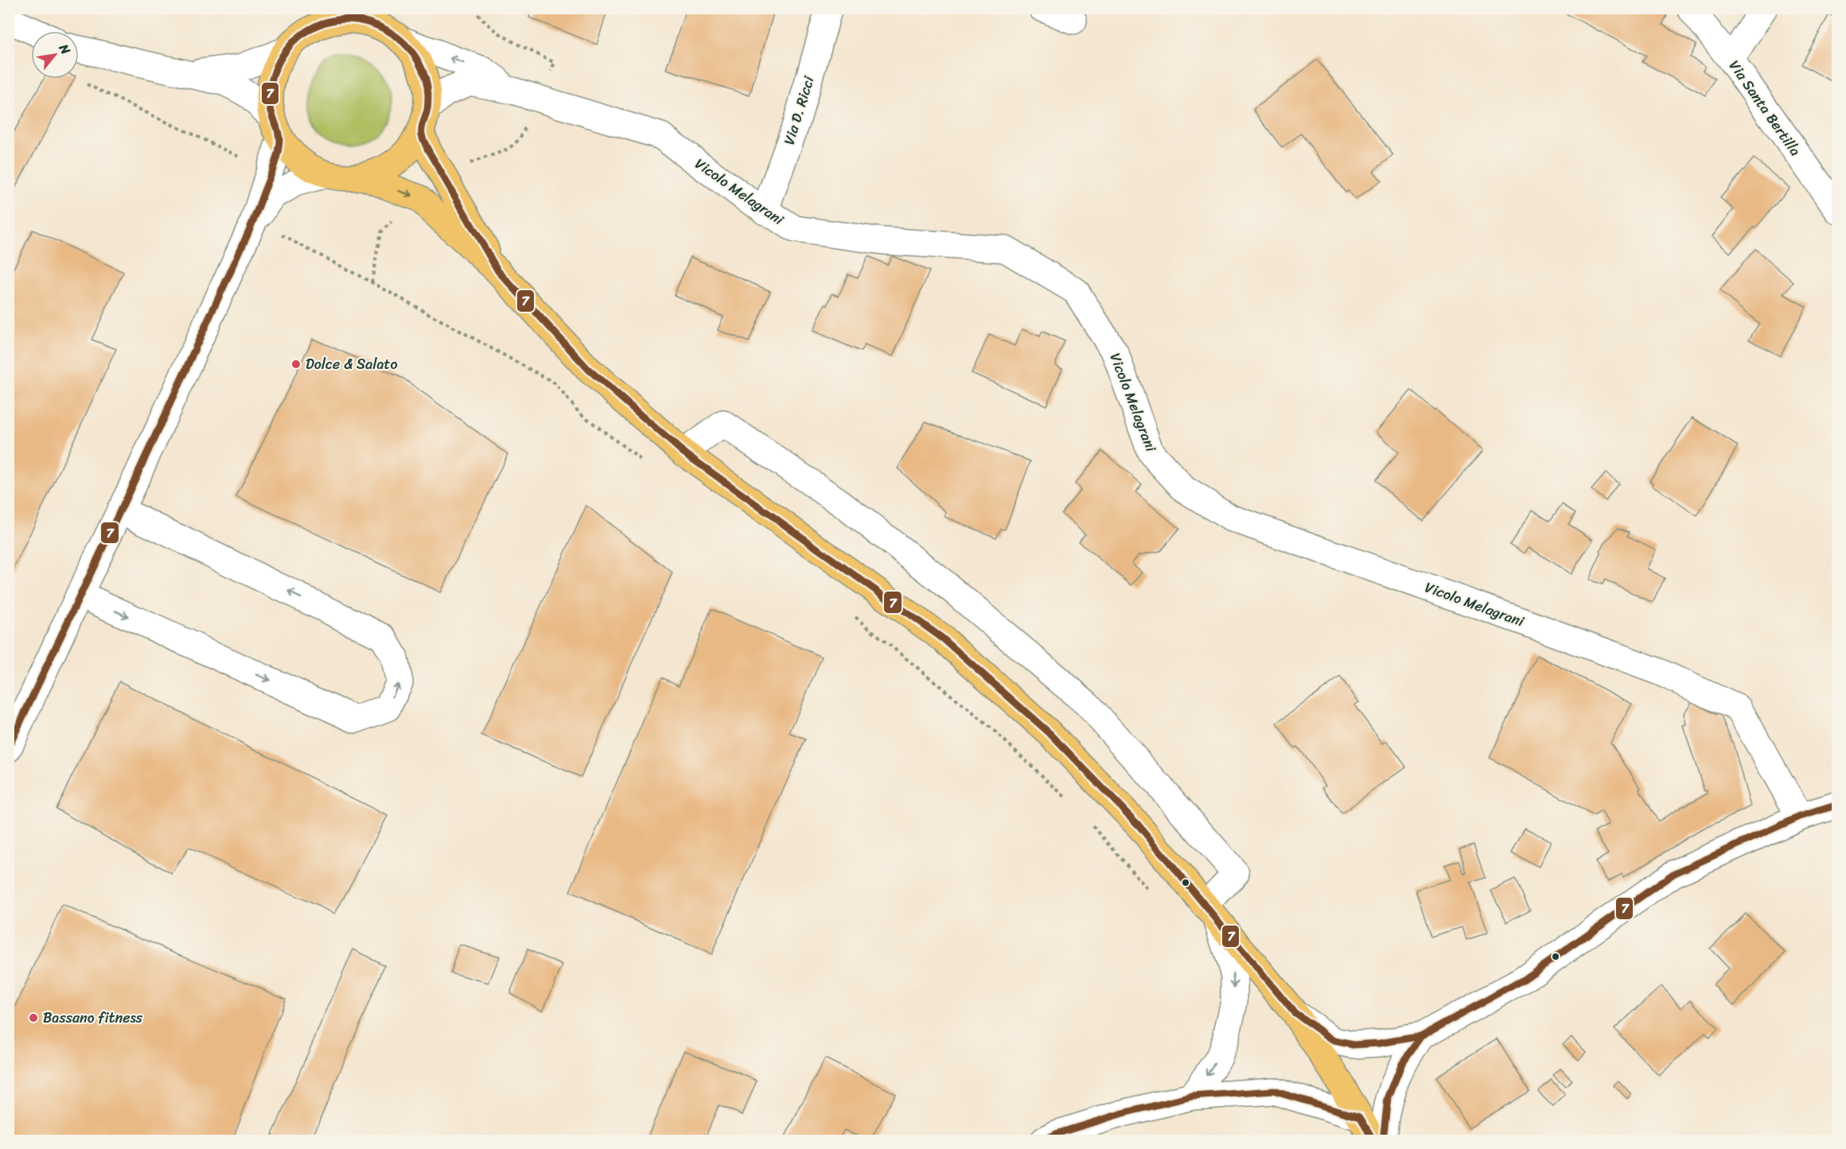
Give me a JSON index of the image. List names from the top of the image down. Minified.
{"streets":{"street":["Via Santa Bertilla","Via D. Ricci","Vicolo Melagrani"]},"crossings":[["Via D. Ricci","Vicolo Melagrani"]],"places":["Dolce & Salato","Bassano fitness"],"lines":["transit line 7"],"north":"top right"}
